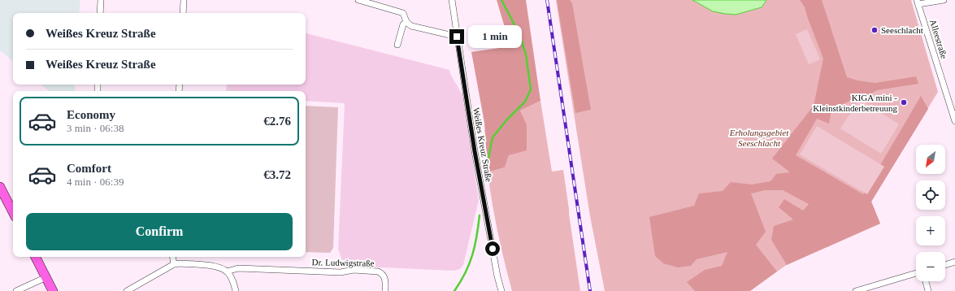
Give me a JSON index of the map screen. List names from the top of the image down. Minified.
{"streets":{"street":["Alleestraße","Weißes Kreuz Straße","Dr. Ludwigstraße"]},"parks":["Erholungsgebiet Seeschlacht"],"places":["Seeschlacht","KIGA mini - Kleinstkinderbetreuung"],"north":"bottom left","page":{"banner":["Weißes Kreuz Straße","Weißes Kreuz Straße"],"bubble":"1 min","list":[{"name":"Economy","note":"3 min · 06:38","value":"€2.76"},{"name":"Comfort","note":"4 min · 06:39","value":"€3.72"}],"map_buttons":["+","−"],"buttons":"Confirm"}}
